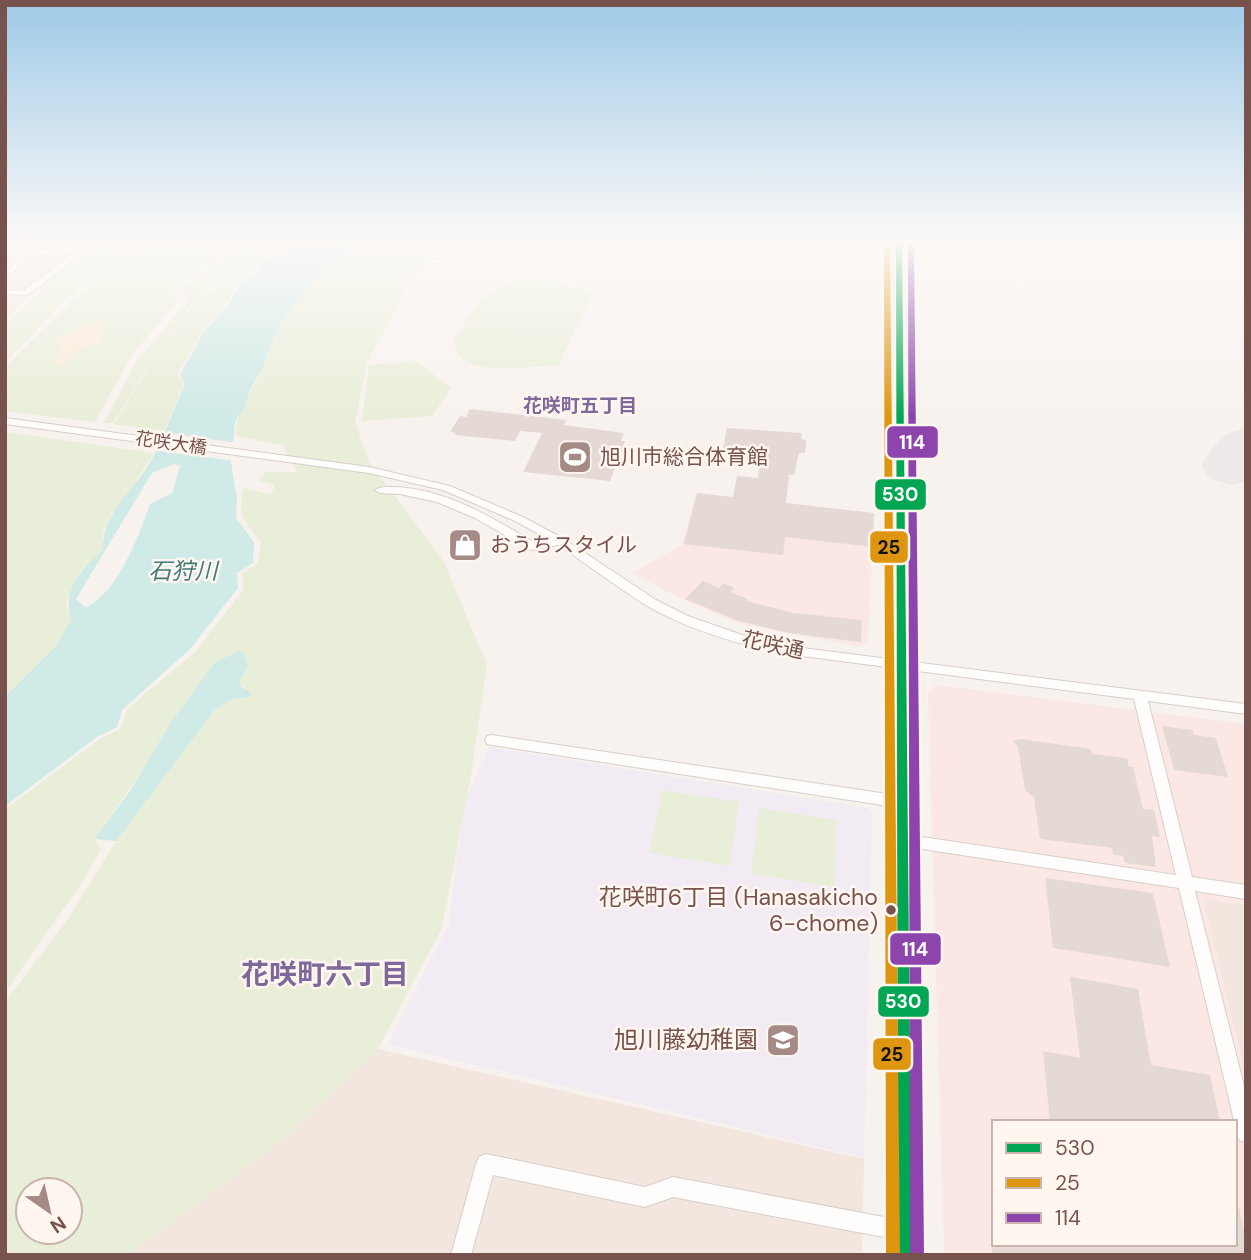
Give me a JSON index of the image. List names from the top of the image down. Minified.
{"streets":{"street":["花咲大橋","花咲通"]},"crossings":[["花咲大橋","花咲通"]],"districts":["花咲町五丁目","花咲町六丁目"],"water":["石狩川"],"places":{"sports":["旭川市総合体育館"],"shop":["おうちスタイル"],"other":["花咲町6丁目 (Hanasakicho 6-chome)"],"school or university":["旭川藤幼稚園"]},"lines":["transit line 530","transit line 25","transit line 114"],"legend":["530","25","114"],"north":"bottom right"}
